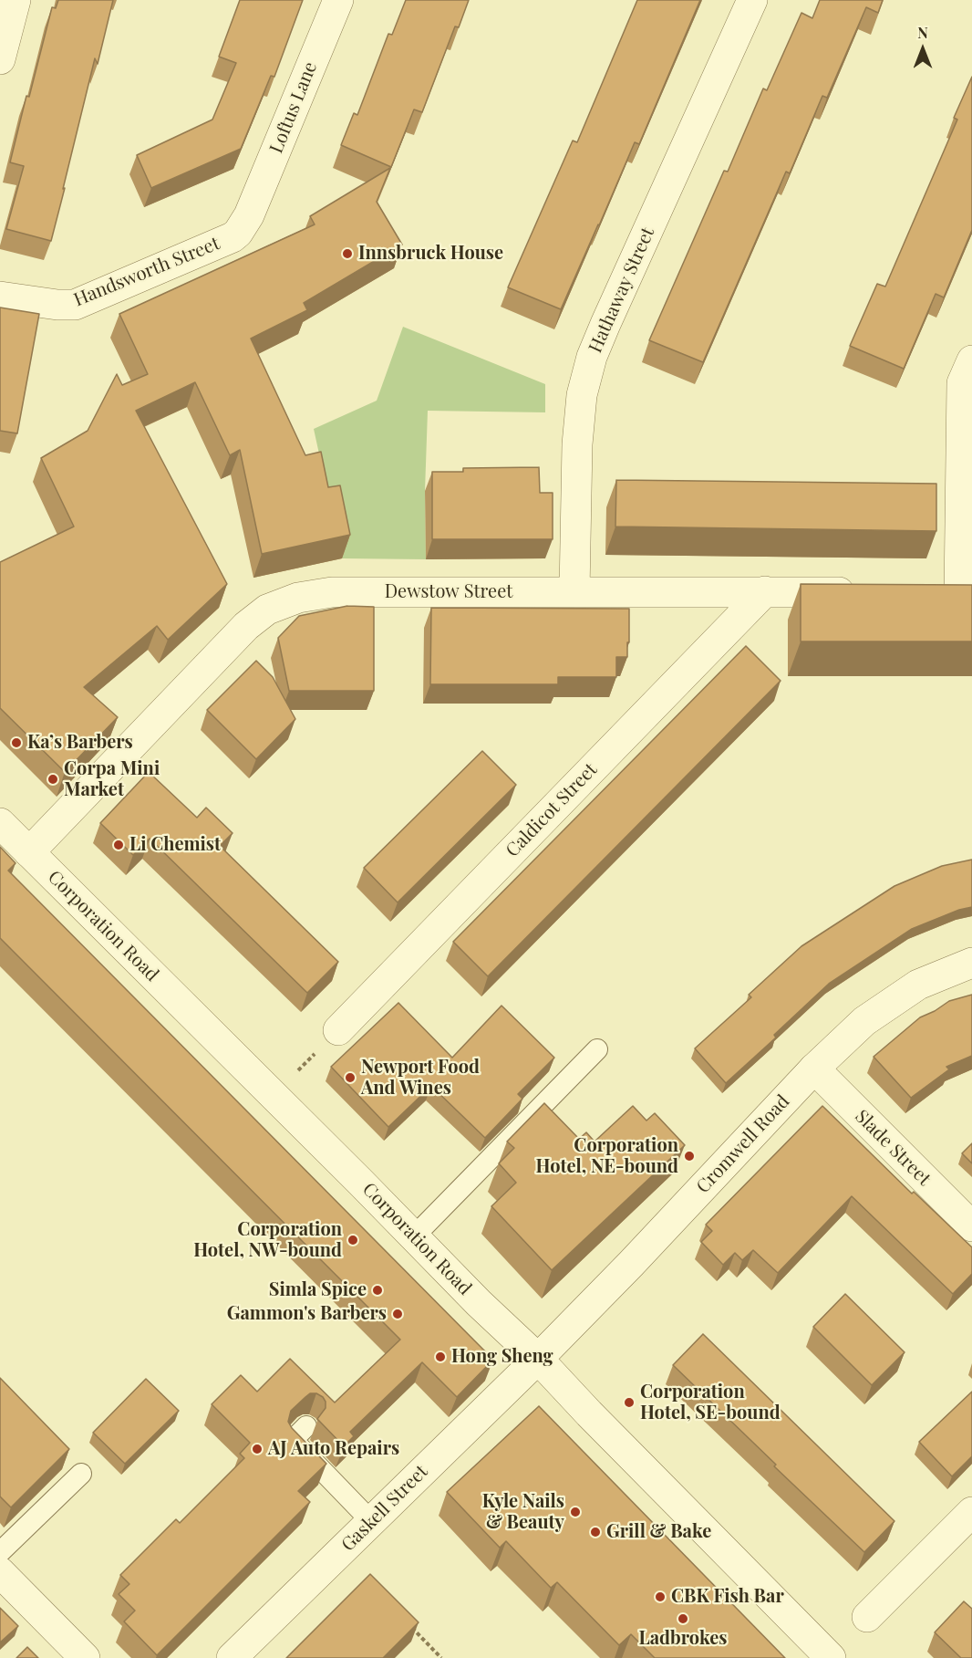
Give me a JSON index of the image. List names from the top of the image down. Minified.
{"streets":{"street":["Loftus Lane","Handsworth Street","Hathaway Street","Dewstow Street","Caldicot Street","Corporation Road","Cromwell Road","Slade Street","Gaskell Street"]},"crossings":[["Loftus Lane","Handsworth Street"],["Hathaway Street","Dewstow Street"],["Dewstow Street","Caldicot Street"],["Dewstow Street","Corporation Road"],["Corporation Road","Cromwell Road"],["Corporation Road","Gaskell Street"],["Cromwell Road","Slade Street"],["Cromwell Road","Gaskell Street"]],"places":["Innsbruck House","Ka’s Barbers","Corpa Mini Market","Li Chemist","Newport Food And Wines","Corporation Hotel, NE-bound","Corporation Hotel, NW-bound","Simla Spice","Gammon's Barbers","Hong Sheng","Corporation Hotel, SE-bound","AJ Auto Repairs","Kyle Nails & Beauty","Grill & Bake","CBK Fish Bar","Ladbrokes"],"north":"top"}
